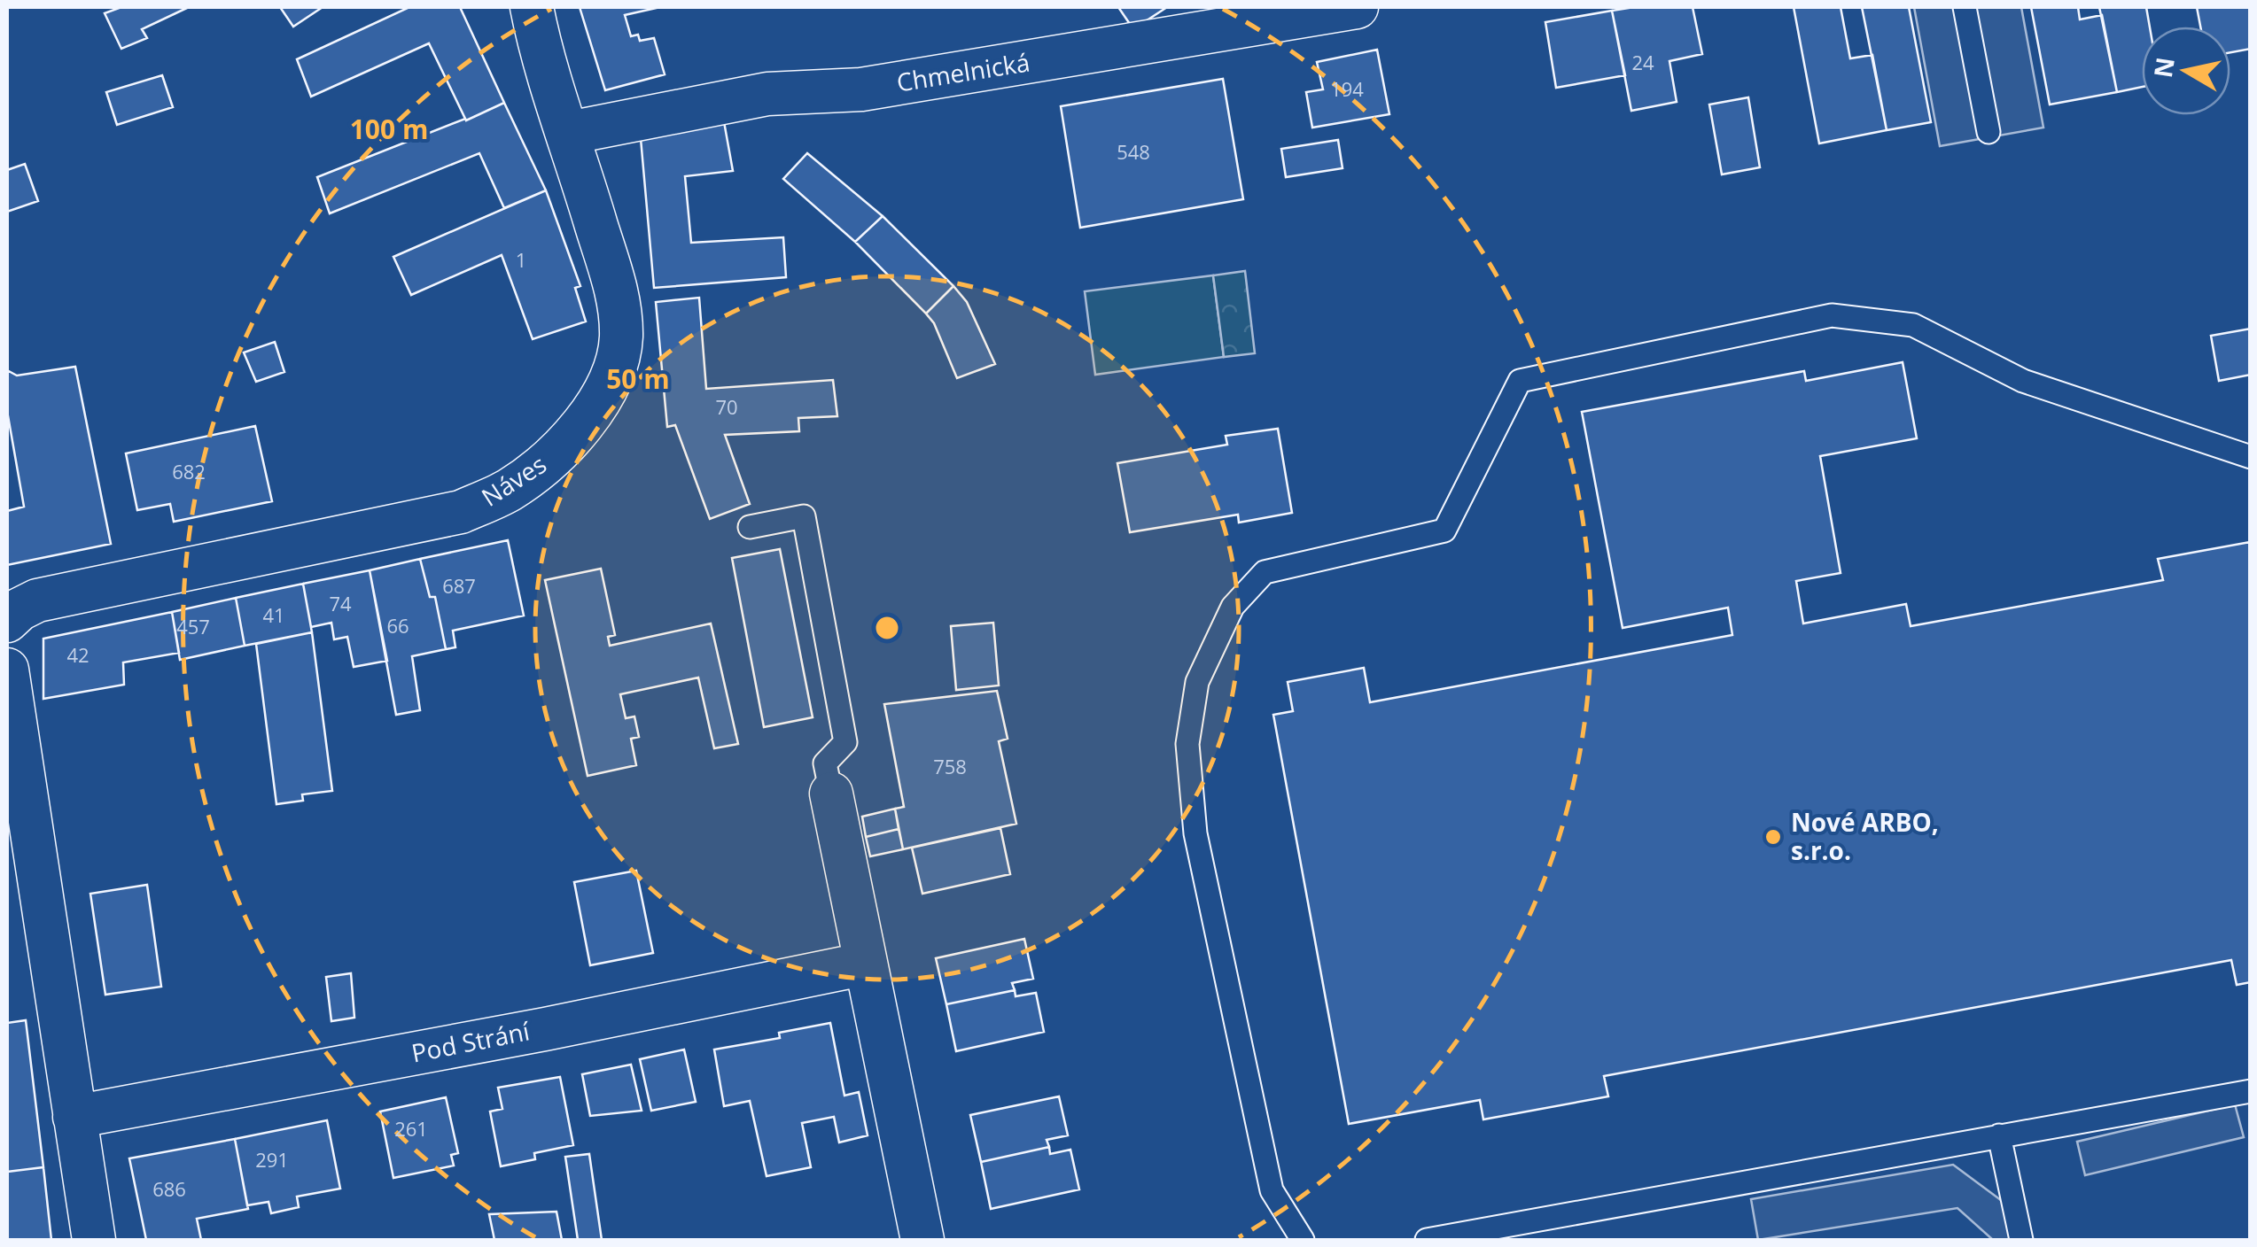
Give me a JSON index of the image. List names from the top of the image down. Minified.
{"streets":{"street":["Chmelnická","Náves","Pod Strání"]},"crossings":[["Chmelnická","Náves"]],"places":["Nové ARBO, s.r.o."],"house_numbers":["24","194","548","1","70","682","687","74","41","66","457","42","758","261","291","686"],"north":"left","rings":["100 m","50 m"]}
